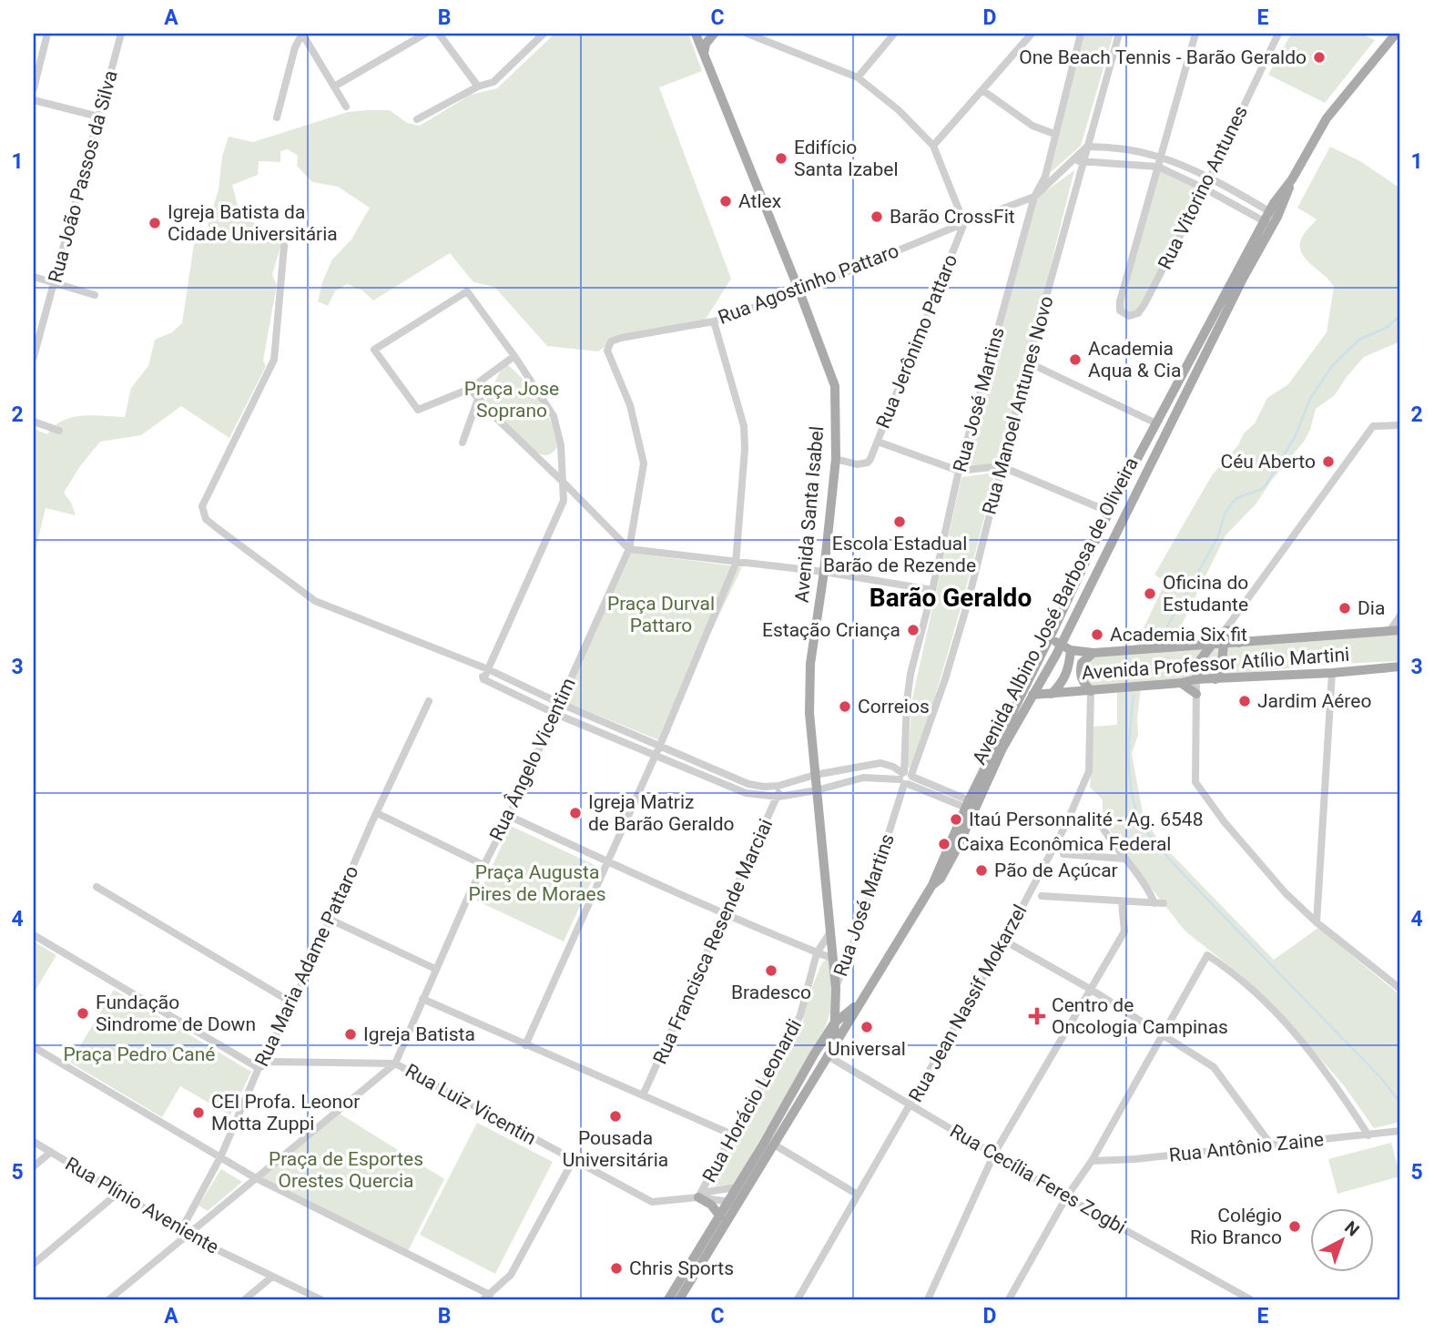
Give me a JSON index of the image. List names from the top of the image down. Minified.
{"streets":{"main road":["Avenida Santa Isabel","Avenida Albino José Barbosa de Oliveira","Avenida Professor Atílio Martini"],"street":["Rua João Passos da Silva","Rua Vitorino Antunes","Rua Agostinho Pattaro","Rua Jerônimo Pattaro","Rua José Martins","Rua Manoel Antunes Novo","Rua Ângelo Vicentim","Rua Francisca Resende Marciai","Rua Maria Adame Pattaro","Rua Jean Nassif Mokarzel","Rua Horácio Leonardi","Rua Luiz Vicentin","Rua Antônio Zaine","Rua Cecília Feres Zogbi","Rua Plínio Aveniente"]},"crossings":[["Rua Agostinho Pattaro","Rua Jerônimo Pattaro"],["Rua Agostinho Pattaro","Rua José Martins"],["Rua Agostinho Pattaro","Rua Manoel Antunes Novo"],["Rua Agostinho Pattaro","Avenida Santa Isabel"],["Rua Agostinho Pattaro","Rua Ângelo Vicentim"],["Rua Jerônimo Pattaro","Avenida Santa Isabel"],["Rua José Martins","Rua Manoel Antunes Novo"],["Rua José Martins","Avenida Santa Isabel"],["Avenida Santa Isabel","Avenida Albino José Barbosa de Oliveira"],["Avenida Santa Isabel","Rua Horácio Leonardi"],["Avenida Albino José Barbosa de Oliveira","Avenida Professor Atílio Martini"],["Avenida Albino José Barbosa de Oliveira","Rua Horácio Leonardi"],["Avenida Albino José Barbosa de Oliveira","Rua Luiz Vicentin"],["Avenida Albino José Barbosa de Oliveira","Rua Cecília Feres Zogbi"],["Avenida Professor Atílio Martini","Rua Jean Nassif Mokarzel"],["Rua Ângelo Vicentim","Rua Maria Adame Pattaro"],["Rua Ângelo Vicentim","Rua Luiz Vicentin"],["Rua Ângelo Vicentim","Rua Plínio Aveniente"],["Rua Maria Adame Pattaro","Rua Luiz Vicentin"],["Rua Maria Adame Pattaro","Rua Plínio Aveniente"],["Rua Jean Nassif Mokarzel","Rua Cecília Feres Zogbi"],["Rua Horácio Leonardi","Rua Luiz Vicentin"]],"districts":["Barão Geraldo"],"parks":["Praça Jose Soprano","Praça Durval Pattaro","Praça Augusta Pires de Moraes","Praça Pedro Cané","Praça de Esportes Orestes Quercia"],"places":{"other":["One Beach Tennis - Barão Geraldo","Edifício Santa Izabel","Atlex","Barão CrossFit","Igreja Batista da Cidade Universitária","Academia Aqua & Cia","Céu Aberto","Escola Estadual Barão de Rezende","Oficina do Estudante","Dia","Estação Criança","Academia Six fit","Jardim Aéreo","Correios","Igreja Matriz de Barão Geraldo","Itaú Personnalité - Ag. 6548","Caixa Econômica Federal","Pão de Açúcar","Bradesco","Fundação Sindrome de Down","Universal","Igreja Batista","CEI Profa. Leonor Motta Zuppi","Pousada Universitária","Colégio Rio Branco","Chris Sports"],"health":["Centro de Oncologia Campinas"]},"north":"top right","grid":{"columns":["A","B","C","D","E"],"rows":["1","2","3","4","5"]}}
